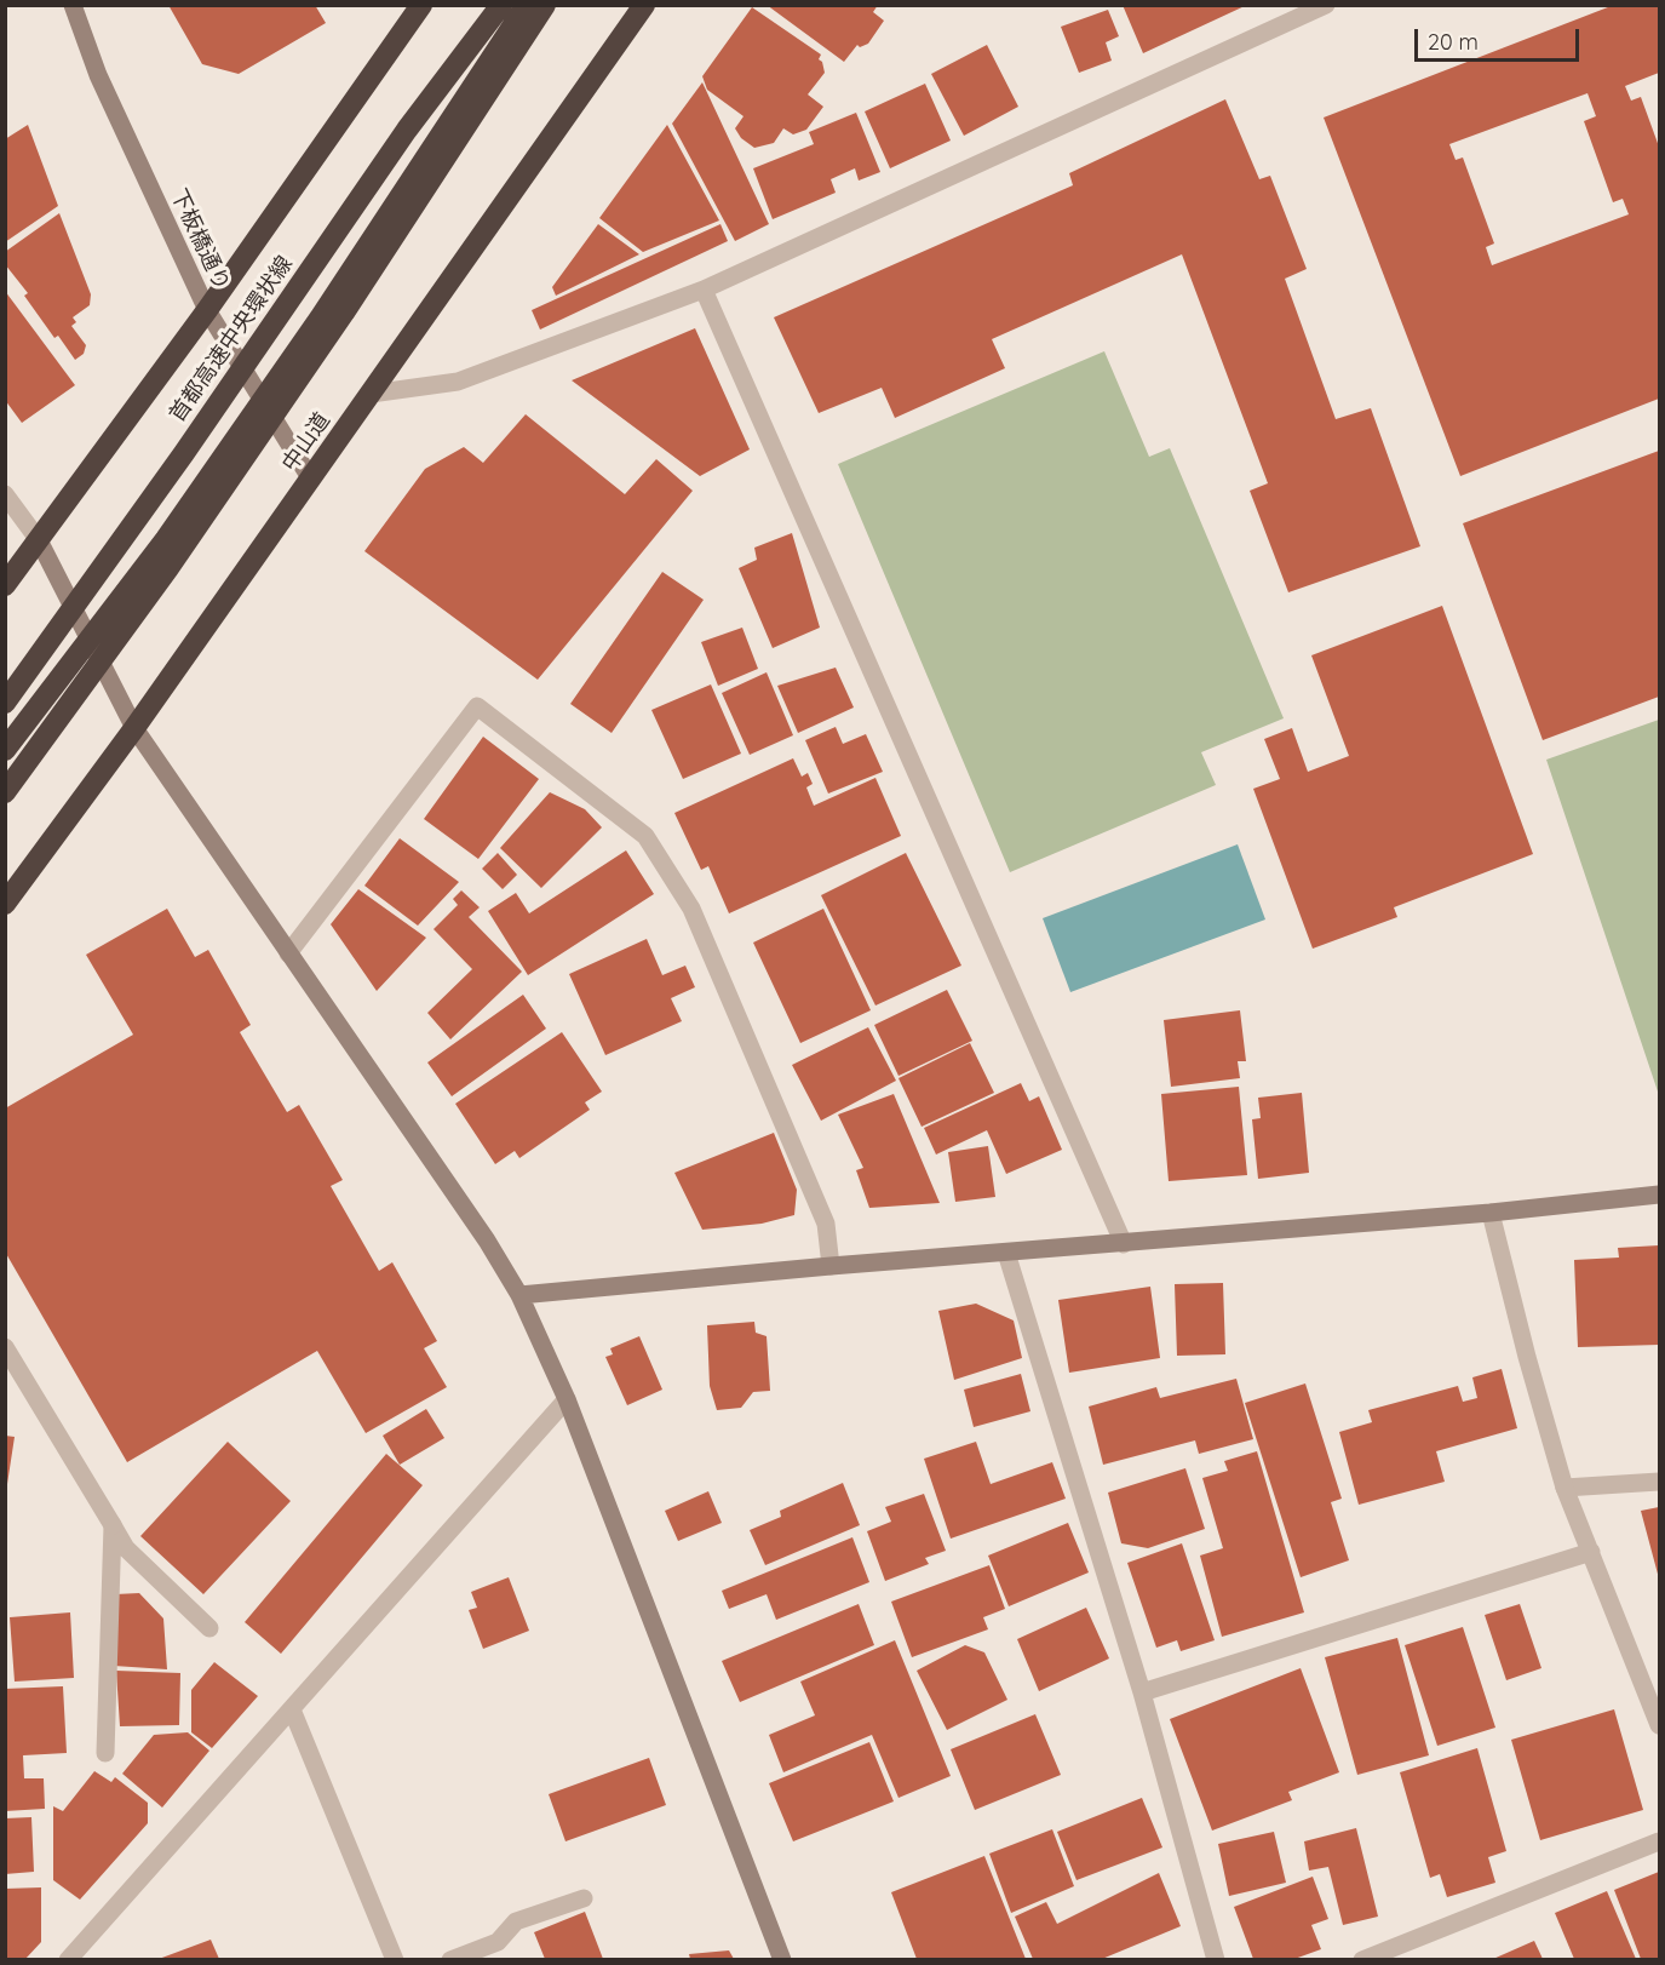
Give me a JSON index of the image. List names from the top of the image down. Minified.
{"streets":{"highway":["首都高速中央環状線","中山道"],"street":["下板橋通り"]},"crossings":[["下板橋通り","中山道"]],"scale_bar":"20 m"}
